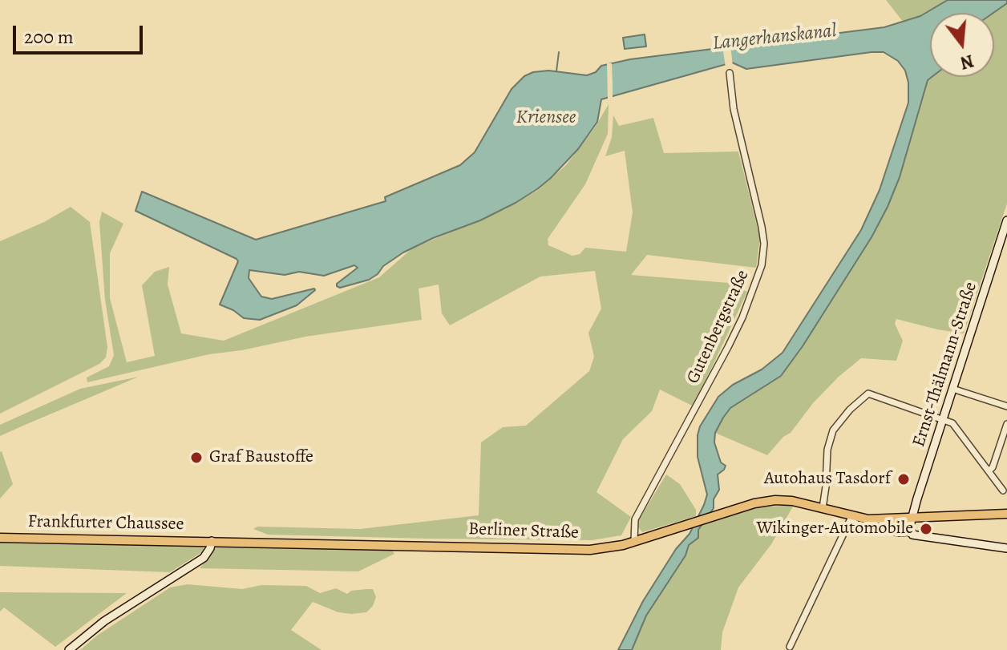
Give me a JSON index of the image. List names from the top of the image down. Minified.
{"streets":{"main road":["Ernst-Thälmann-Straße","Frankfurter Chaussee","Berliner Straße"],"street":["Gutenbergstraße"]},"crossings":[["Gutenbergstraße","Berliner Straße"],["Ernst-Thälmann-Straße","Berliner Straße"],["Frankfurter Chaussee","Berliner Straße"]],"water":["Langerhanskanal","Kriensee"],"places":["Graf Baustoffe","Autohaus Tasdorf","Wikinger-Automobile"],"scale_bar":"200 m","north":"bottom"}
